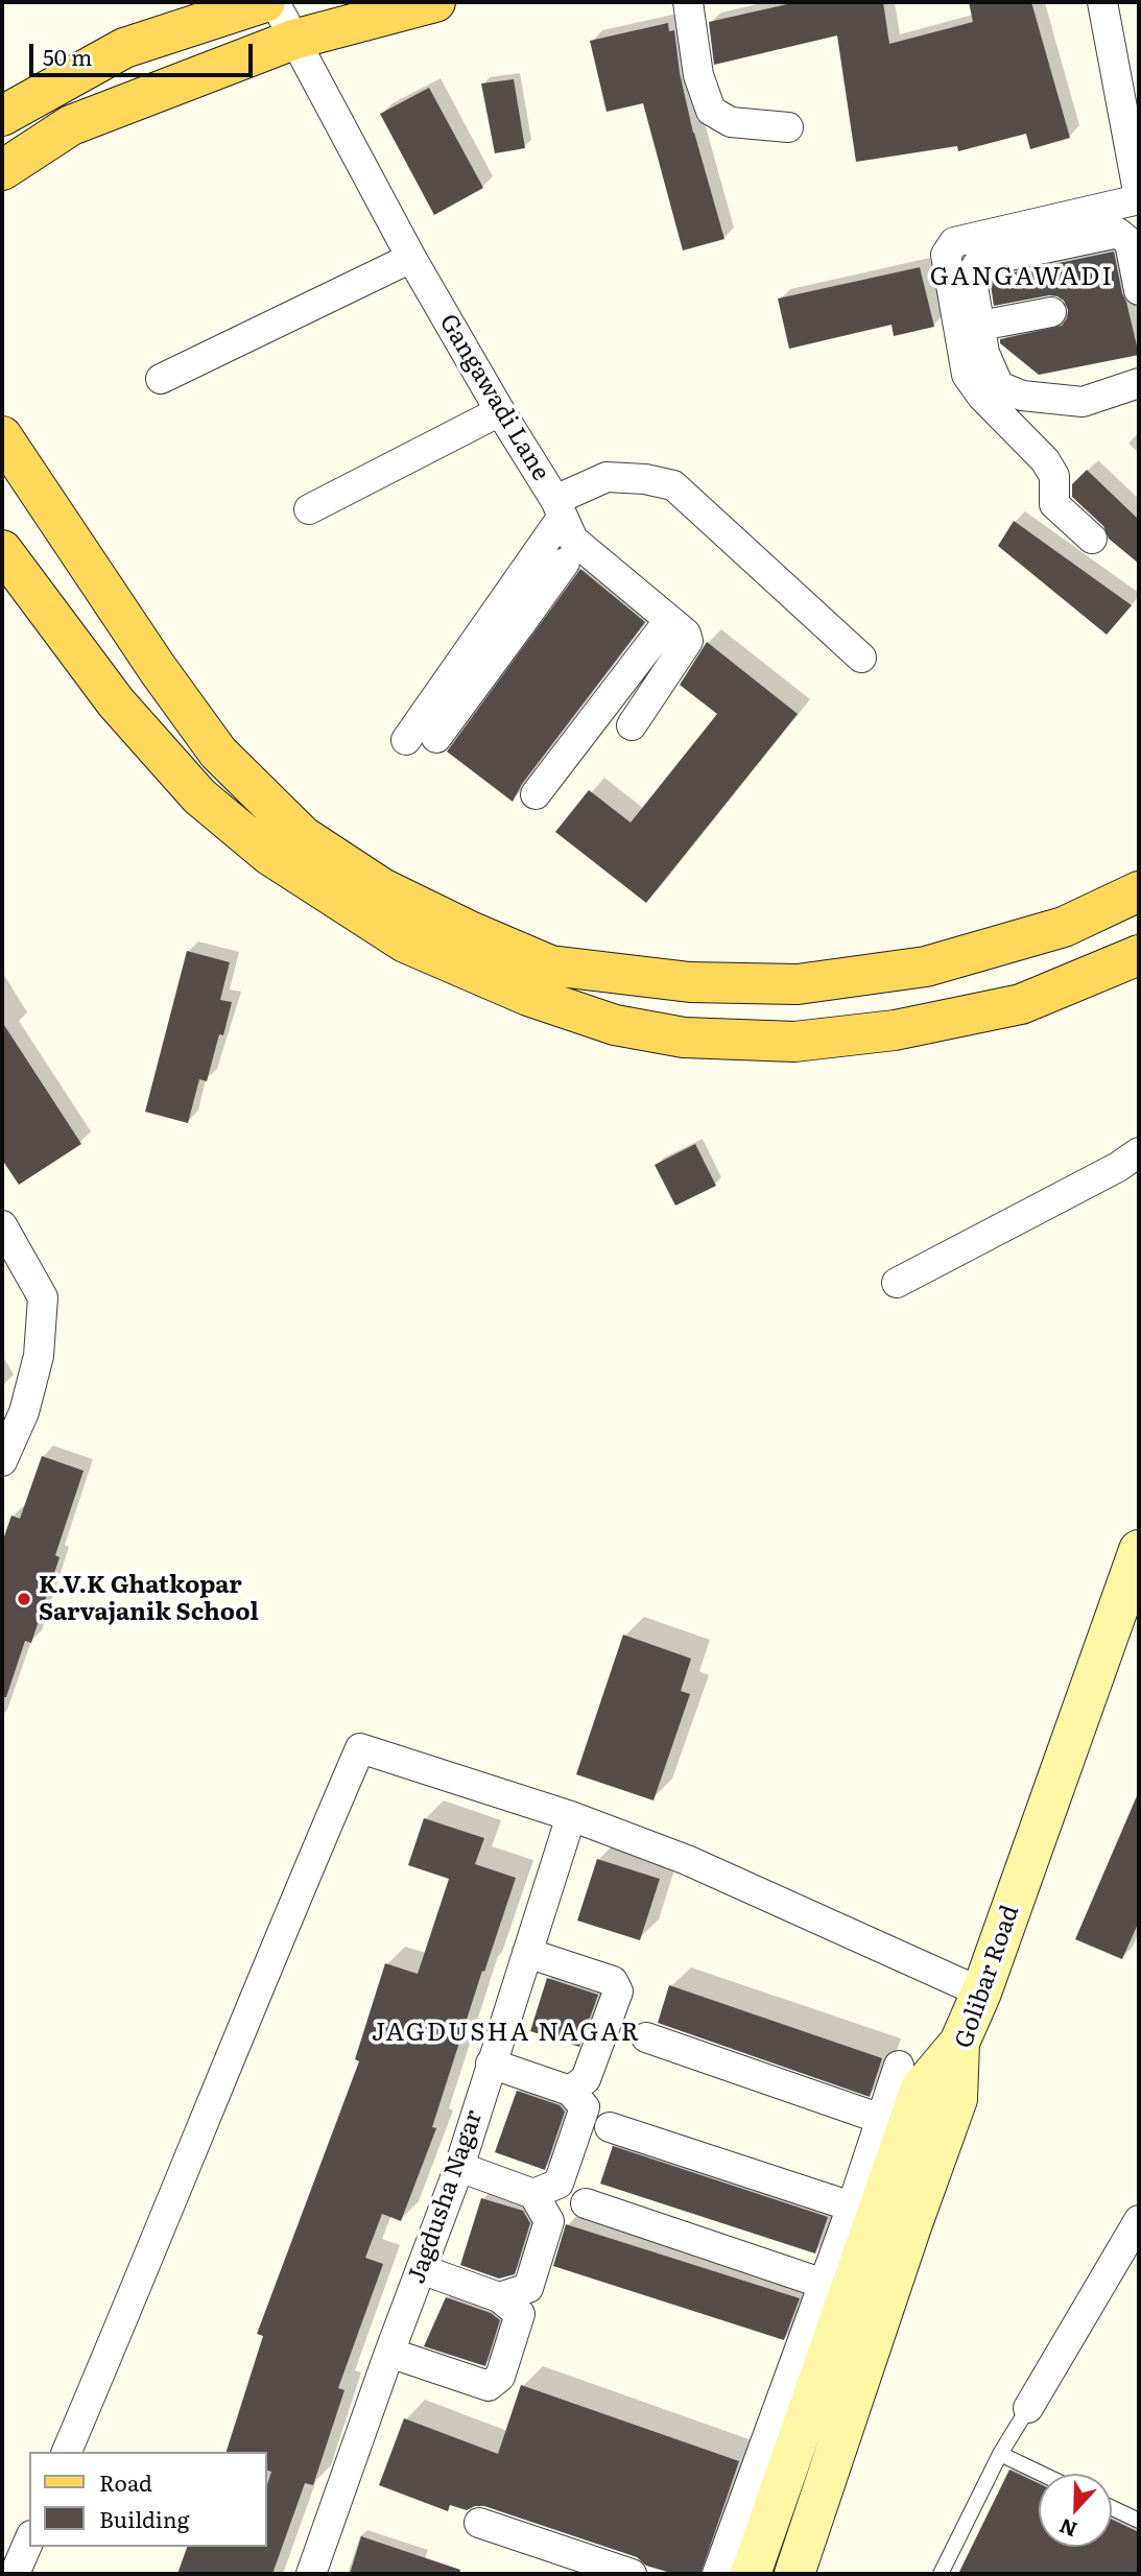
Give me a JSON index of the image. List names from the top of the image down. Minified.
{"streets":{"street":["Gangawadi Lane","Golibar Road","Jagdusha Nagar"]},"districts":["GANGAWADI","JAGDUSHA NAGAR"],"places":["K.V.K Ghatkopar Sarvajanik School"],"legend":["Road","Building"],"scale_bar":"50 m","north":"bottom"}
